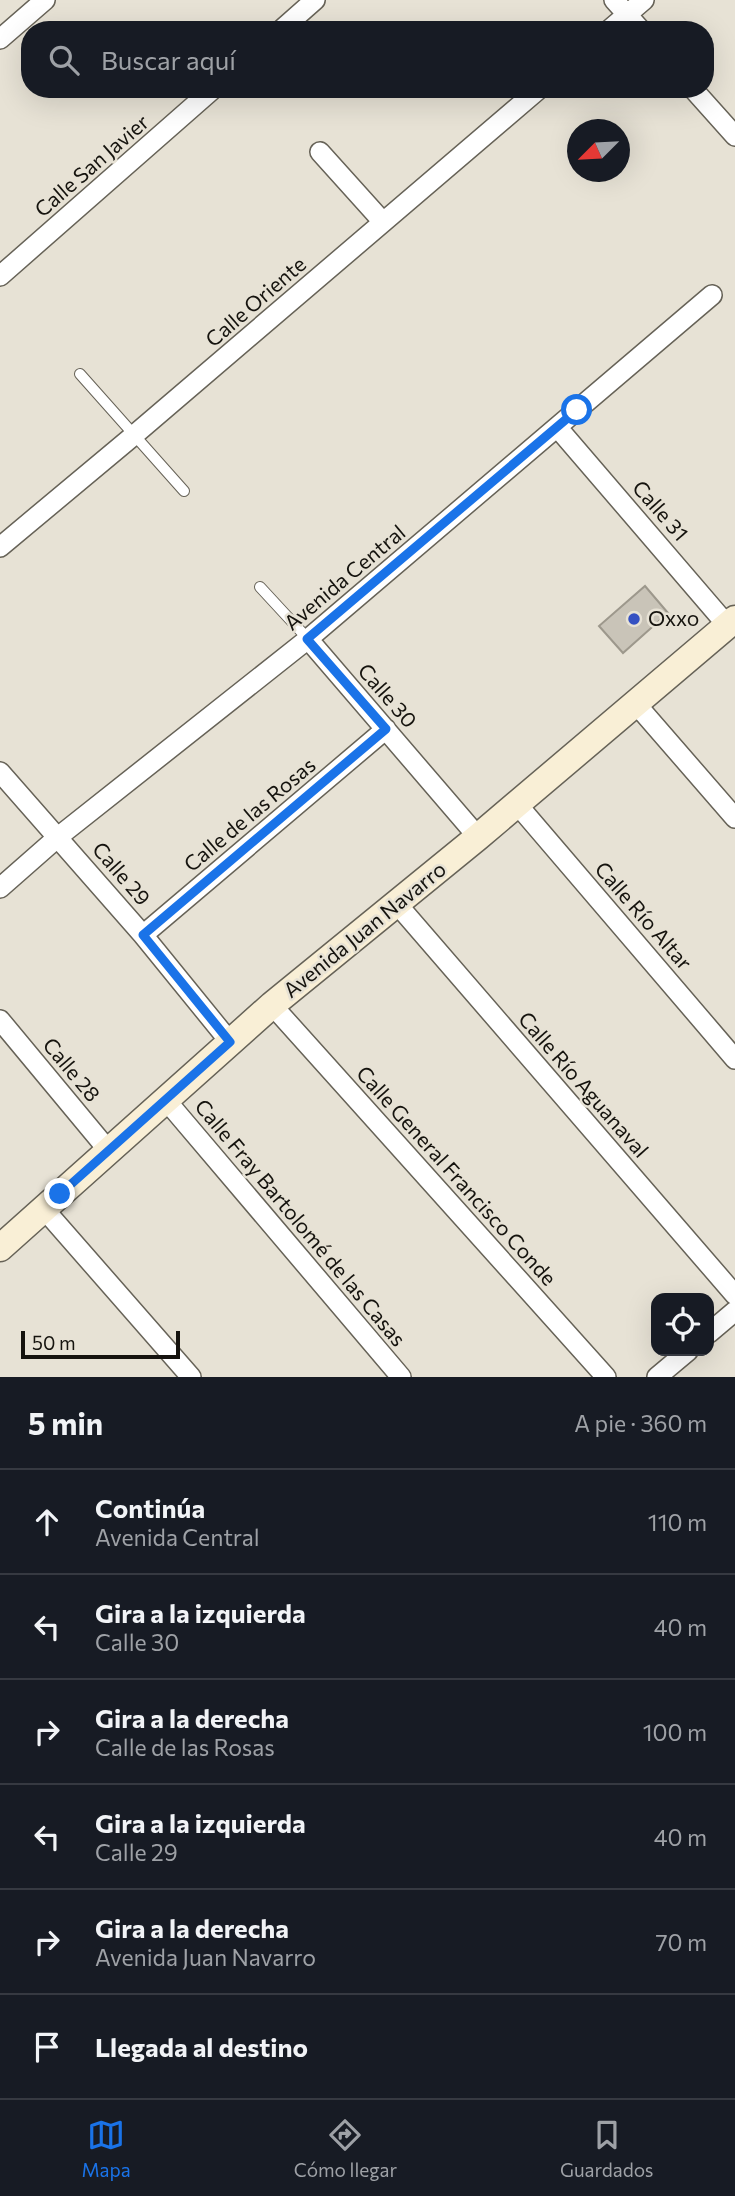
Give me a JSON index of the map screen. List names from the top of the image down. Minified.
{"streets":{"main road":["Avenida Juan Navarro"],"street":["Calle San Javier","Calle Oriente","Calle 31","Avenida Central","Calle 30","Calle de las Rosas","Calle 29","Calle Río Altar","Calle 28","Calle Río Aguanaval","Calle General Francisco Conde","Calle Fray Bartolomé de las Casas"]},"crossings":[["Calle 31","Avenida Central"],["Calle 31","Avenida Juan Navarro"],["Avenida Central","Calle 30"],["Avenida Central","Calle 29"],["Calle 30","Calle de las Rosas"],["Calle 30","Avenida Juan Navarro"],["Calle de las Rosas","Calle 29"],["Calle 29","Avenida Juan Navarro"],["Calle Río Altar","Avenida Juan Navarro"],["Avenida Juan Navarro","Calle 28"],["Avenida Juan Navarro","Calle Río Aguanaval"],["Avenida Juan Navarro","Calle General Francisco Conde"],["Avenida Juan Navarro","Calle Fray Bartolomé de las Casas"]],"places":["Oxxo"],"scale_bar":"50 m","north":"bottom left","page":{"search":"Buscar aquí","scale":"50 m","heading":["5 min","A pie · 360 m"],"list":[["Continúa","Avenida Central","110 m"],["Gira a la izquierda","Calle 30","40 m"],["Gira a la derecha","Calle de las Rosas","100 m"],["Gira a la izquierda","Calle 29","40 m"],["Gira a la derecha","Avenida Juan Navarro","70 m"],"Llegada al destino"],"nav":["Mapa","Cómo llegar","Guardados"]}}
